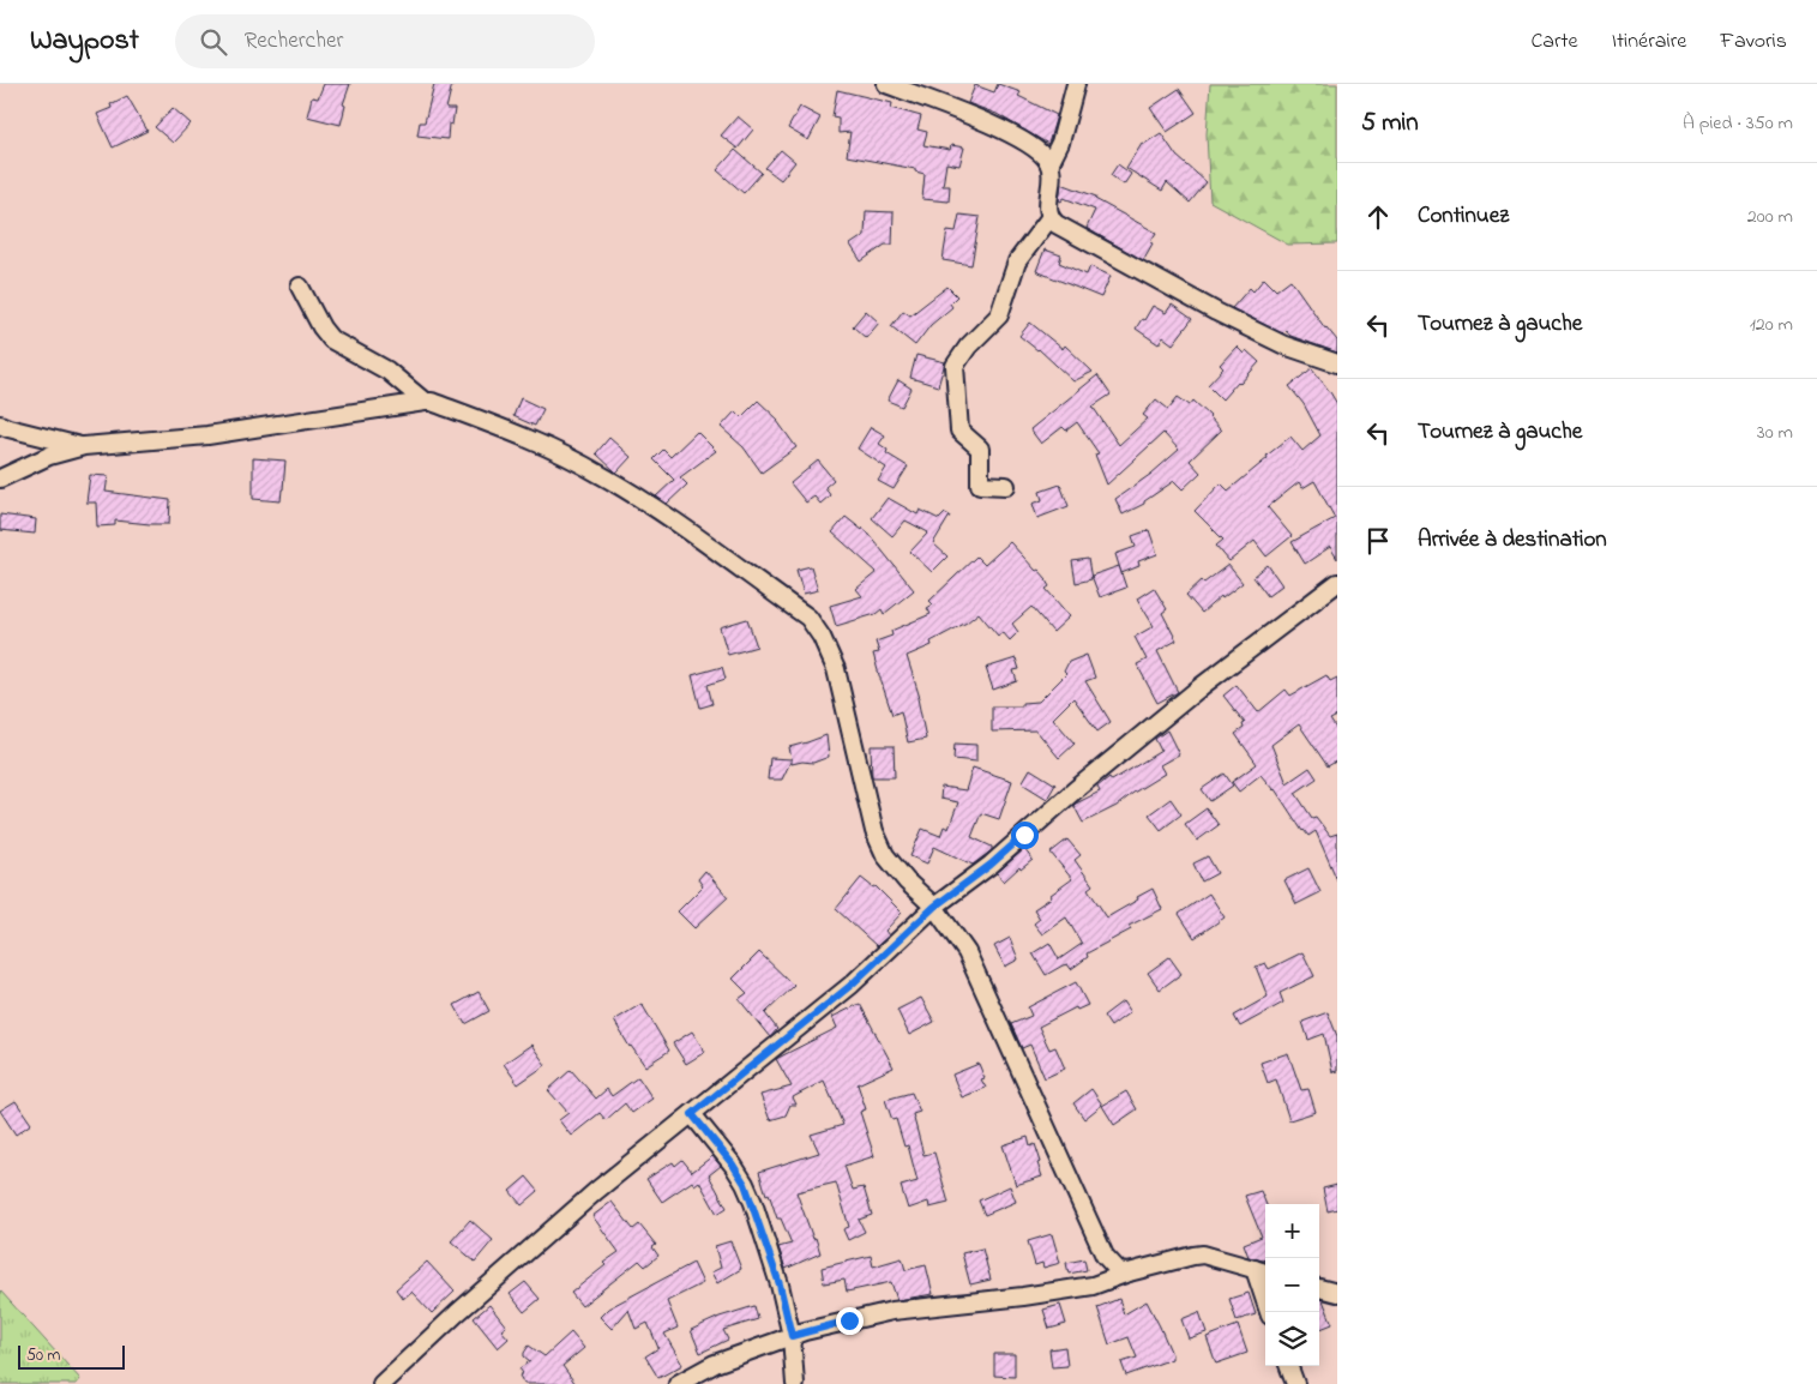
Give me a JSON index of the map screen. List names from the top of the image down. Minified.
{"scale_bar":"50 m","page":{"header":"Waypost","search":"Rechercher","nav":["Carte","Itinéraire","Favoris"],"heading":["5 min","À pied · 350 m"],"list":[["Continuez","200 m"],["Tournez à gauche","120 m"],["Tournez à gauche","30 m"],"Arrivée à destination"],"map_buttons":["+","−"],"scale":"50 m"}}
